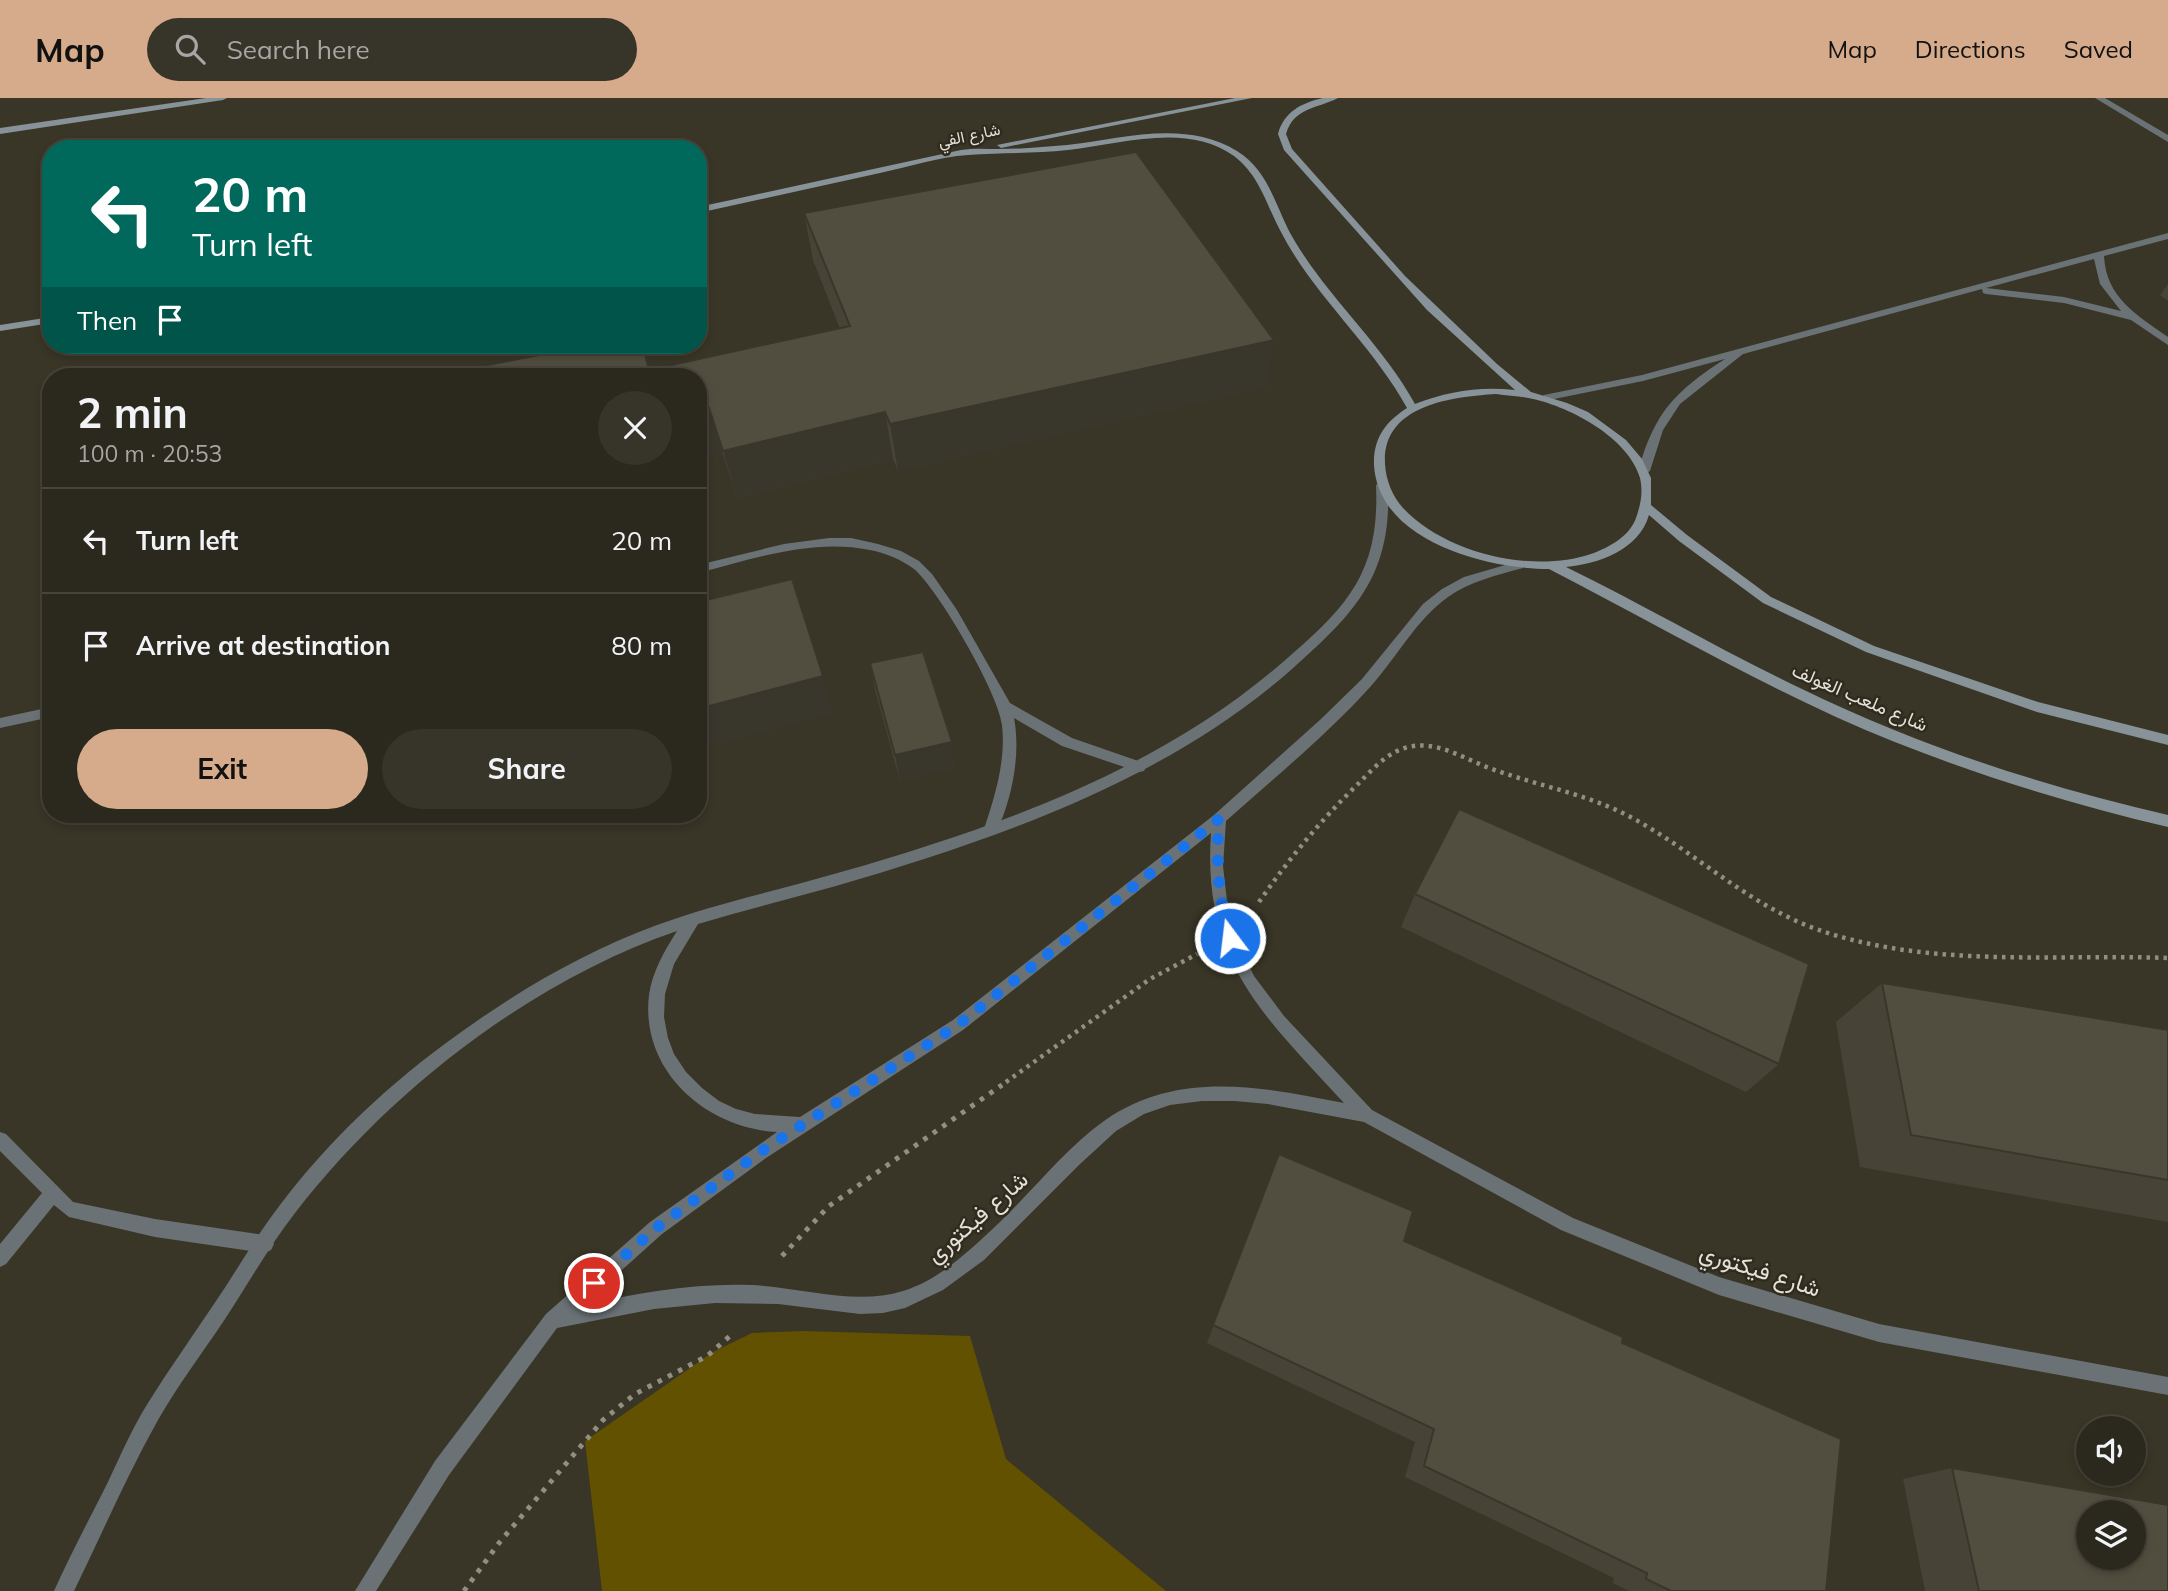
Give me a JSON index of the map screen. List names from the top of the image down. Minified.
{"streets":{"street":["شارع الفي","شارع ملعب الغولف","شارع فيكتوري"]},"page":{"header":"Map","search":"Search here","nav":["Map","Directions","Saved"],"turn":["20 m","Turn left"],"then":"Then","heading":["2 min","100 m · 20:53"],"list":[{"name":"Turn left","value":"20 m"},{"name":"Arrive at destination","value":"80 m"}],"buttons":["Exit","Share"]}}
